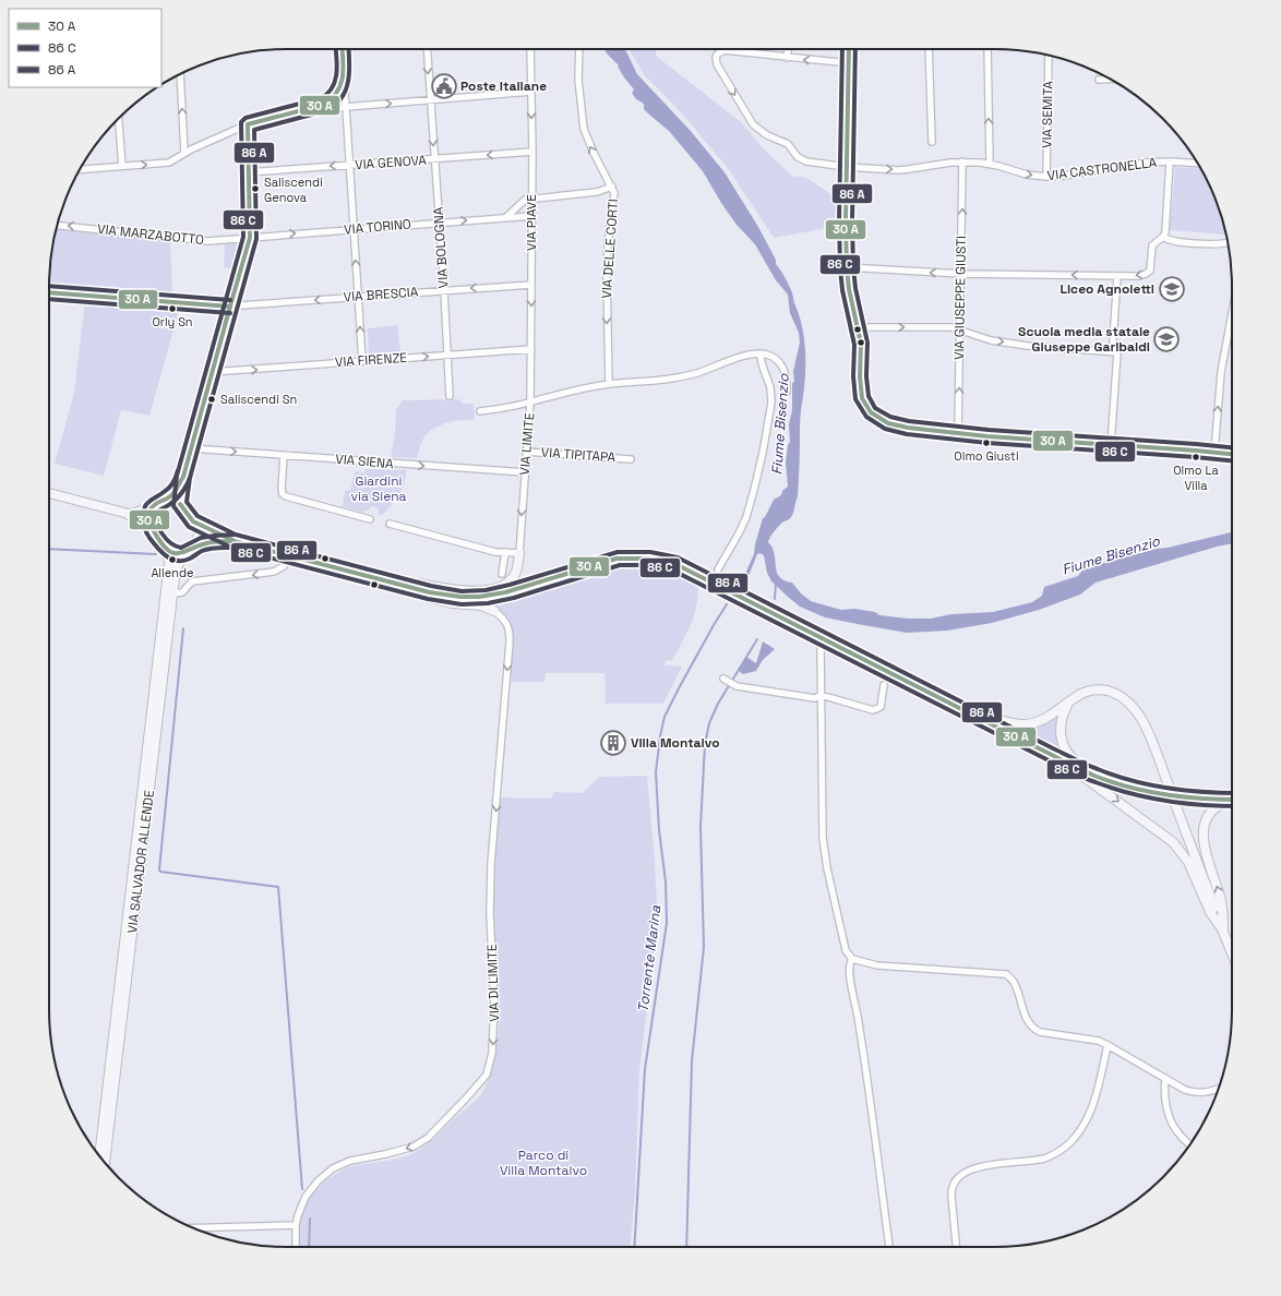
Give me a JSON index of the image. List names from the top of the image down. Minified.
{"streets":{"main road":["VIA SALVADOR ALLENDE"],"street":["VIA SEMITA","VIA GENOVA","VIA CASTRONELLA","VIA PIAVE","VIA TORINO","VIA MARZABOTTO","VIA BOLOGNA","VIA DELLE CORTI","VIA BRESCIA","VIA GIUSEPPE GIUSTI","VIA FIRENZE","VIA LIMITE","VIA TIPITAPA","VIA SIENA","VIA DI LIMITE"]},"crossings":[["VIA SEMITA","VIA CASTRONELLA"],["VIA GENOVA","VIA PIAVE"],["VIA GENOVA","VIA BOLOGNA"],["VIA CASTRONELLA","VIA GIUSEPPE GIUSTI"],["VIA PIAVE","VIA TORINO"],["VIA PIAVE","VIA BRESCIA"],["VIA PIAVE","VIA FIRENZE"],["VIA PIAVE","VIA LIMITE"],["VIA TORINO","VIA MARZABOTTO"],["VIA TORINO","VIA BOLOGNA"],["VIA BOLOGNA","VIA BRESCIA"],["VIA BOLOGNA","VIA FIRENZE"],["VIA DELLE CORTI","VIA LIMITE"],["VIA LIMITE","VIA TIPITAPA"],["VIA LIMITE","VIA SIENA"]],"one_way":["VIA GENOVA","VIA PIAVE","VIA TORINO","VIA MARZABOTTO","VIA BRESCIA","VIA GIUSEPPE GIUSTI","VIA FIRENZE","VIA SIENA","VIA DI LIMITE"],"water":["Fiume Bisenzio","Torrente Marina"],"parks":["Giardini via Siena","Parco di Villa Montalvo"],"places":{"public building":["Poste Italiane"],"other":["Saliscendi Genova","Orly Sn","Saliscendi Sn","Olmo Giusti","Olmo La Villa","Allende"],"school or university":["Liceo Agnoletti","Scuola media statale Giuseppe Garibaldi"],"building":["Villa Montalvo"]},"legend":["30 A","86 C","86 A"]}
